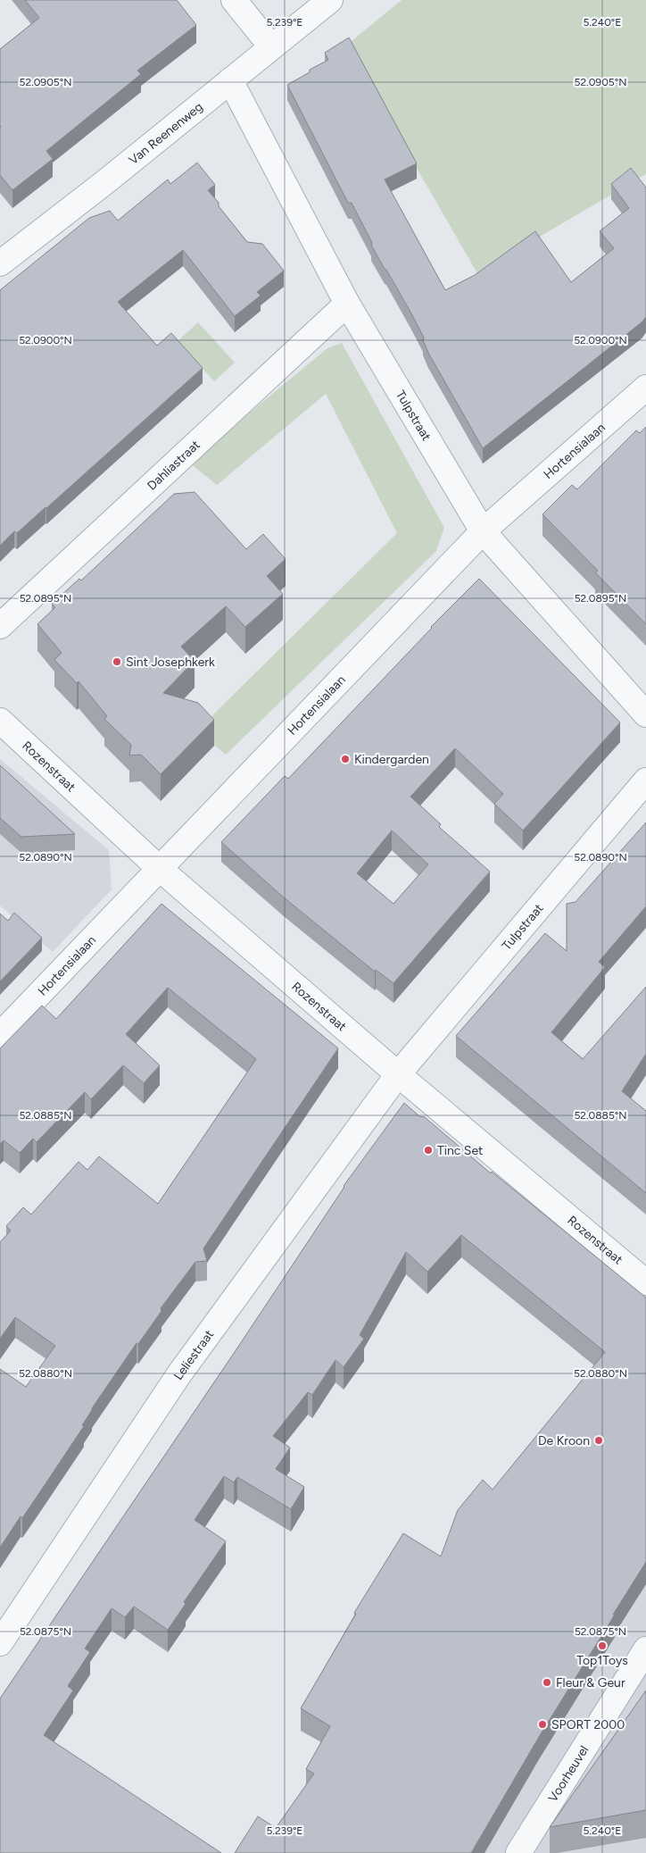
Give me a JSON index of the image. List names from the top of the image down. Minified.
{"streets":{"street":["Van Reenenweg","Tulpstraat","Hortensialaan","Dahliastraat","Rozenstraat","Leliestraat","Voorheuvel"]},"crossings":[["Van Reenenweg","Tulpstraat"],["Tulpstraat","Hortensialaan"],["Tulpstraat","Dahliastraat"],["Tulpstraat","Rozenstraat"],["Tulpstraat","Leliestraat"],["Hortensialaan","Rozenstraat"],["Rozenstraat","Leliestraat"]],"places":["Sint Josephkerk","Kindergarden","Tinc Set","De Kroon","Top1Toys","Fleur & Geur","SPORT 2000"],"coordinates":["5.239°E","5.240°E","52.0905°N","52.0900°N","52.0895°N","52.0890°N","52.0885°N","52.0880°N","52.0875°N"]}
